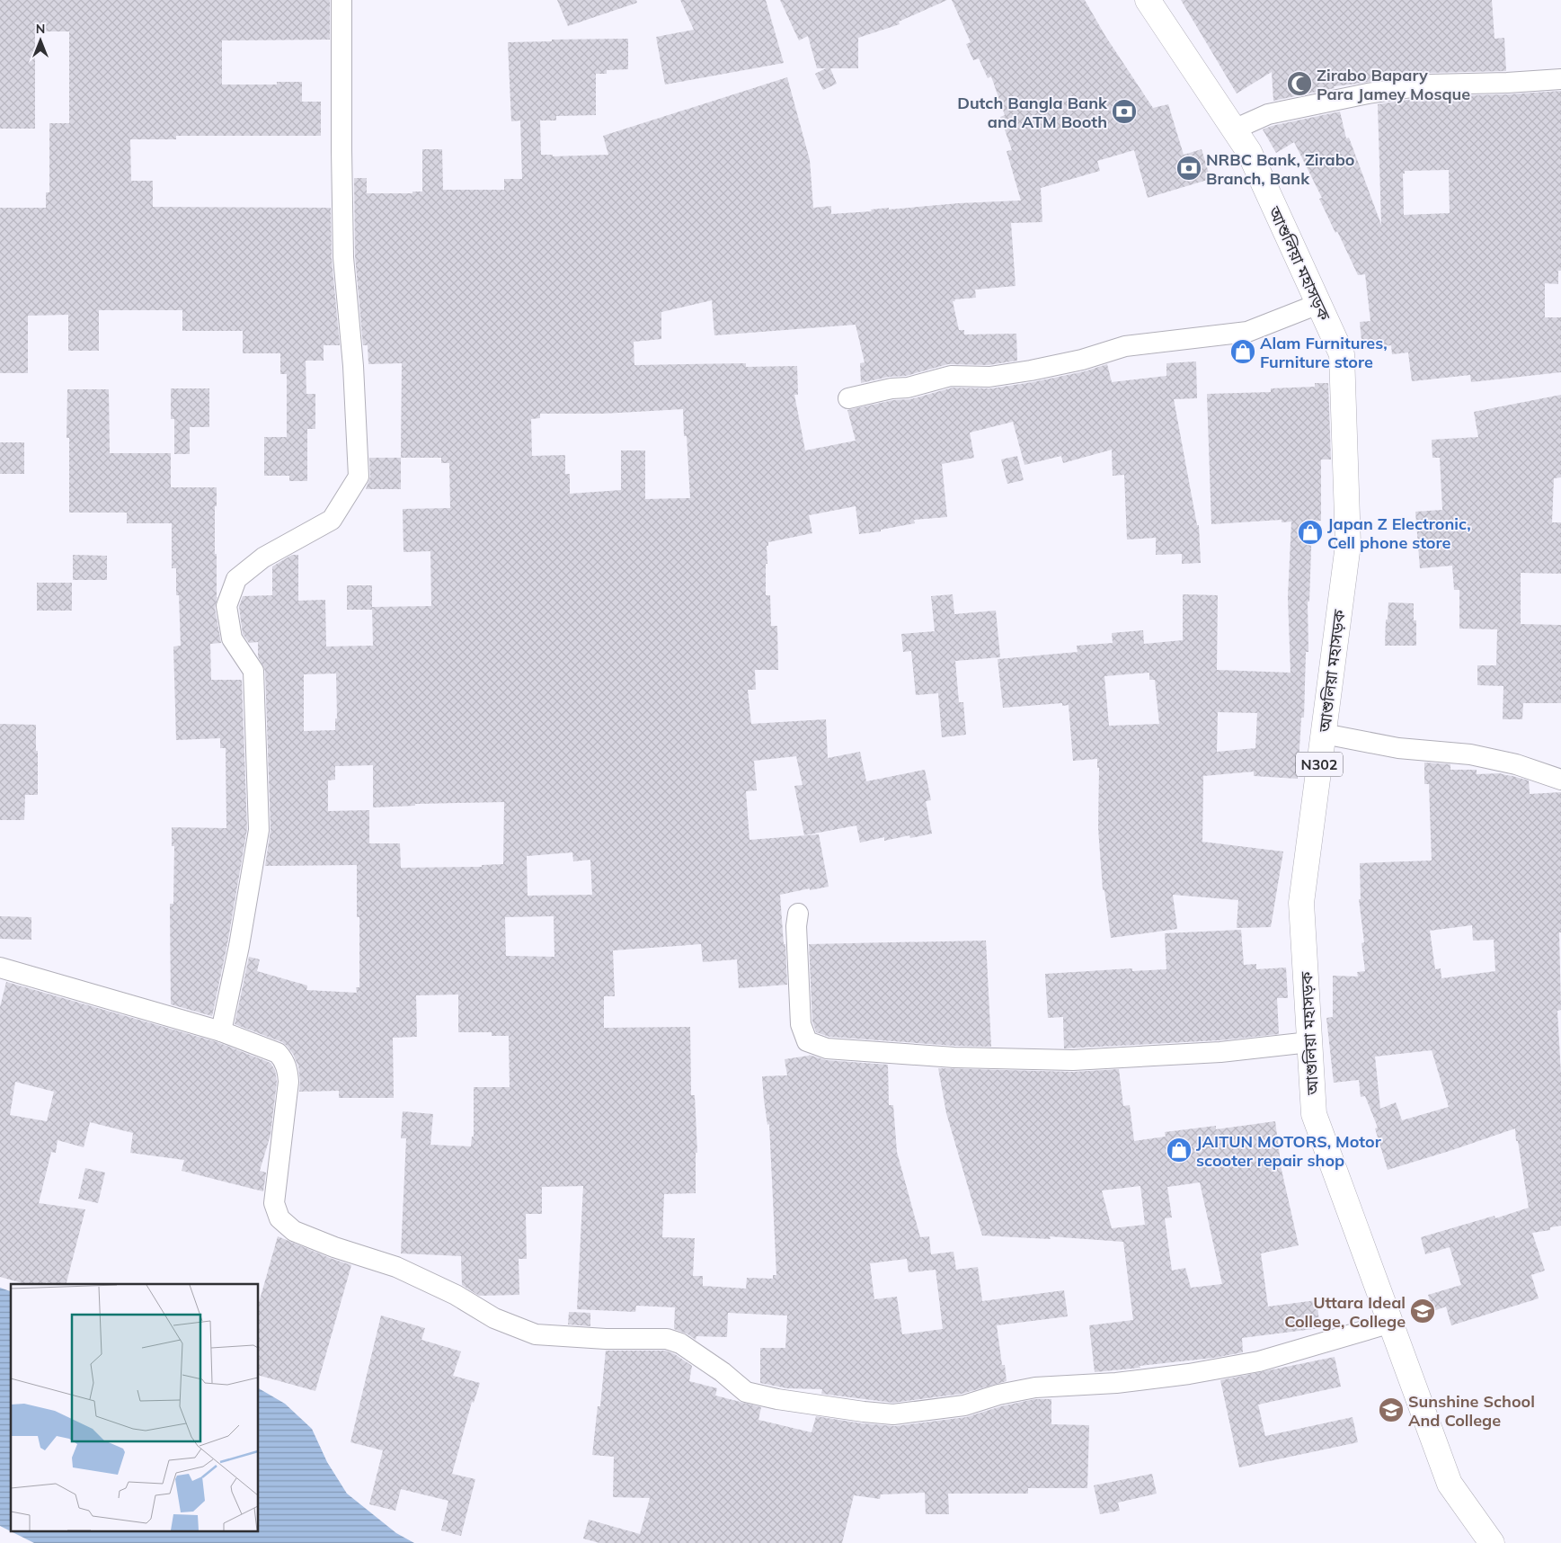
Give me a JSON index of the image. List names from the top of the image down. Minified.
{"streets":{"highway":["আশুলিয়া মহাসড়ক","N302"]},"places":{"mosque":["Zirabo Bapary Para Jamey Mosque"],"bank":["Dutch Bangla Bank and ATM Booth","NRBC Bank, Zirabo Branch, Bank"],"shop":["Alam Furnitures, Furniture store","Japan Z Electronic, Cell phone store","JAITUN MOTORS, Motor scooter repair shop"],"school or university":["Uttara Ideal College, College","Sunshine School And College"]},"north":"top"}
